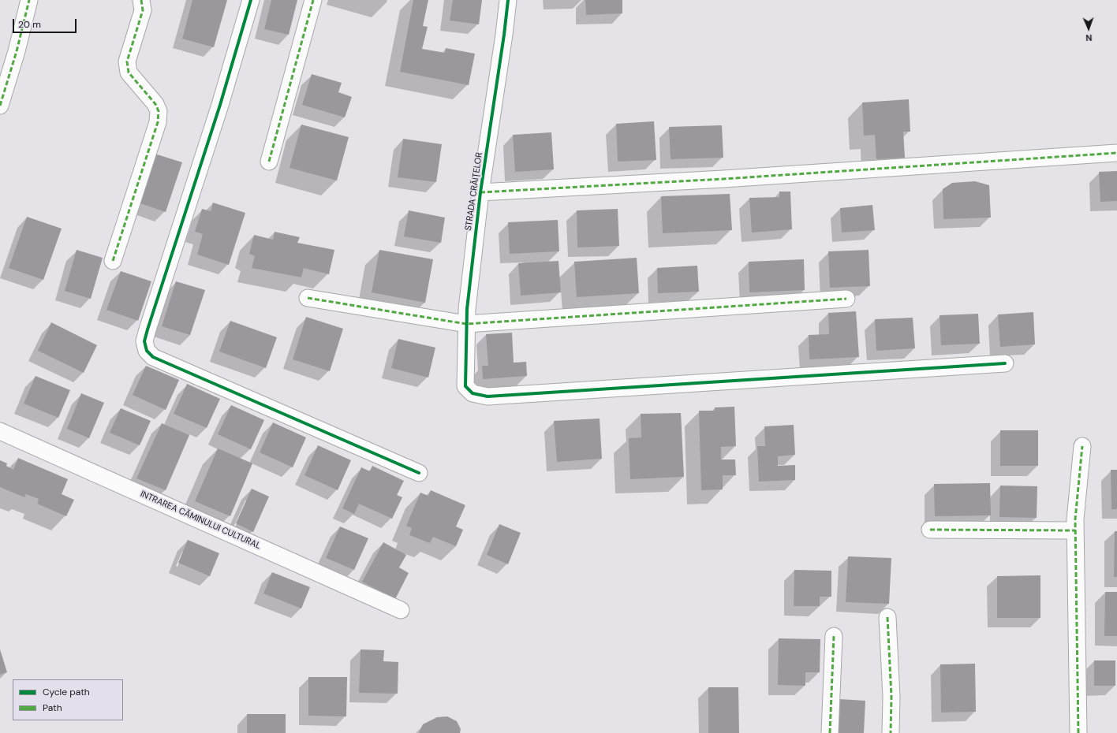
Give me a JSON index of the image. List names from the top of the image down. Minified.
{"streets":{"street":["STRADA CRĂIȚELOR","INTRAREA CĂMINULUI CULTURAL"]},"legend":["Cycle path","Path"],"scale_bar":"20 m","north":"bottom"}
